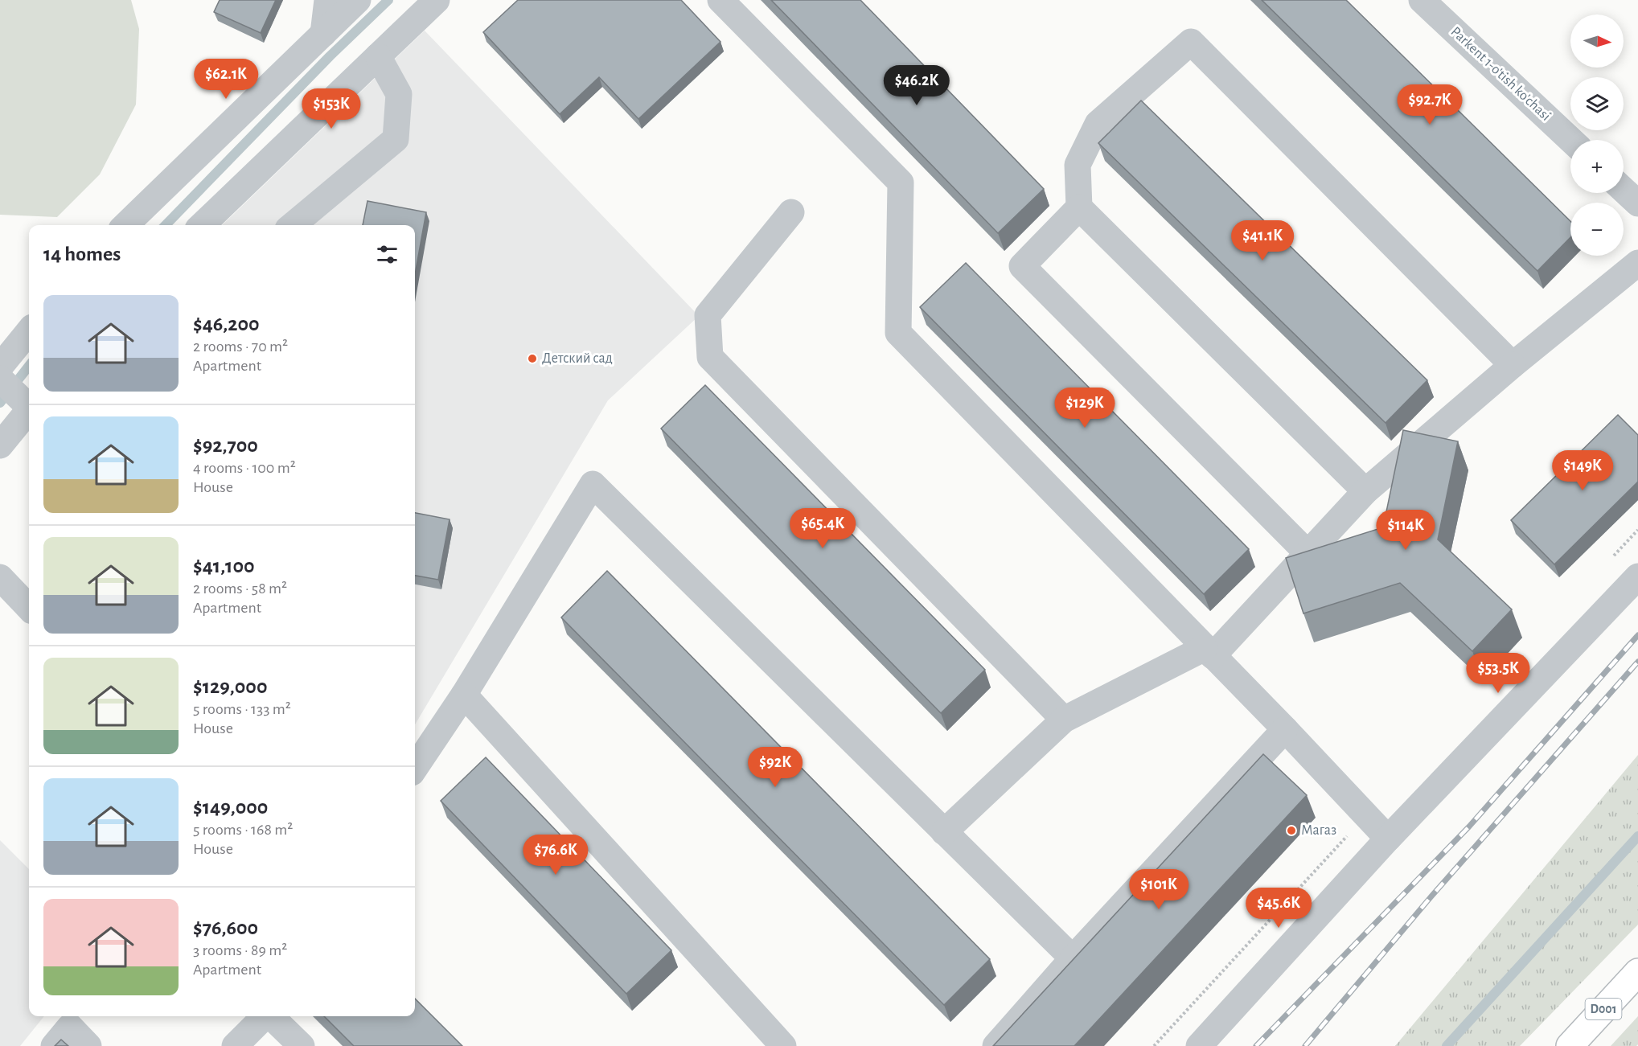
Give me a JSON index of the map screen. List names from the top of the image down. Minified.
{"streets":{"highway":["D001"],"street":["Parkent 1-o'tish ko'chasi"]},"places":["Детский сад","Магаз"],"north":"right","page":{"map_buttons":["+","−"],"price":["$62.1K","$46.2K","$92.7K","$153K","$41.1K","$129K","$149K","$65.4K","$114K","$53.5K","$92K","$76.6K","$101K","$45.6K"],"heading":"14 homes","list":[{"name":"$46,200","note":"2 rooms · 70 m² · Apartment"},{"name":"$92,700","note":"4 rooms · 100 m² · House"},{"name":"$41,100","note":"2 rooms · 58 m² · Apartment"},{"name":"$129,000","note":"5 rooms · 133 m² · House"},{"name":"$149,000","note":"5 rooms · 168 m² · House"},{"name":"$76,600","note":"3 rooms · 89 m² · Apartment"}]}}
